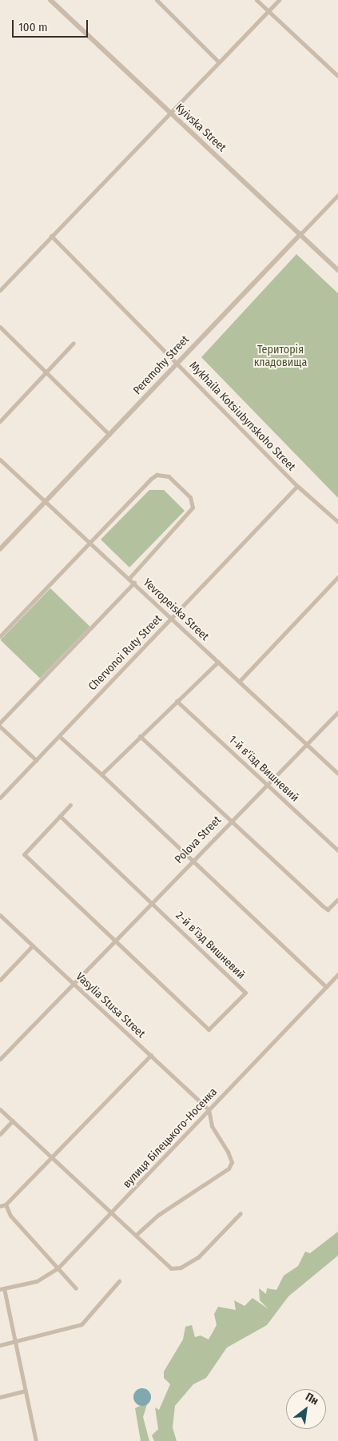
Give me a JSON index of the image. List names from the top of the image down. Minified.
{"streets":{"street":["Kyivska Street","Peremohy Street","Mykhaila Kotsiubynskoho Street","Yevropeiska Street","Chervonoi Ruty Street","1-й в'їзд Вишневий","Polova Street","2-й вʼїзд Вишневий","Vasylia Stusa Street","вулиця Білецького-Носенка"]},"crossings":[["Kyivska Street","Peremohy Street"],["Peremohy Street","Mykhaila Kotsiubynskoho Street"],["Peremohy Street","Yevropeiska Street"],["Mykhaila Kotsiubynskoho Street","Chervonoi Ruty Street"],["Yevropeiska Street","Chervonoi Ruty Street"],["Yevropeiska Street","Polova Street"],["1-й в'їзд Вишневий","Polova Street"],["Polova Street","2-й вʼїзд Вишневий"],["Polova Street","Vasylia Stusa Street"],["Vasylia Stusa Street","вулиця Білецького-Носенка"]],"parks":["Територія кладовища"],"scale_bar":"100 m","north":"top right"}
